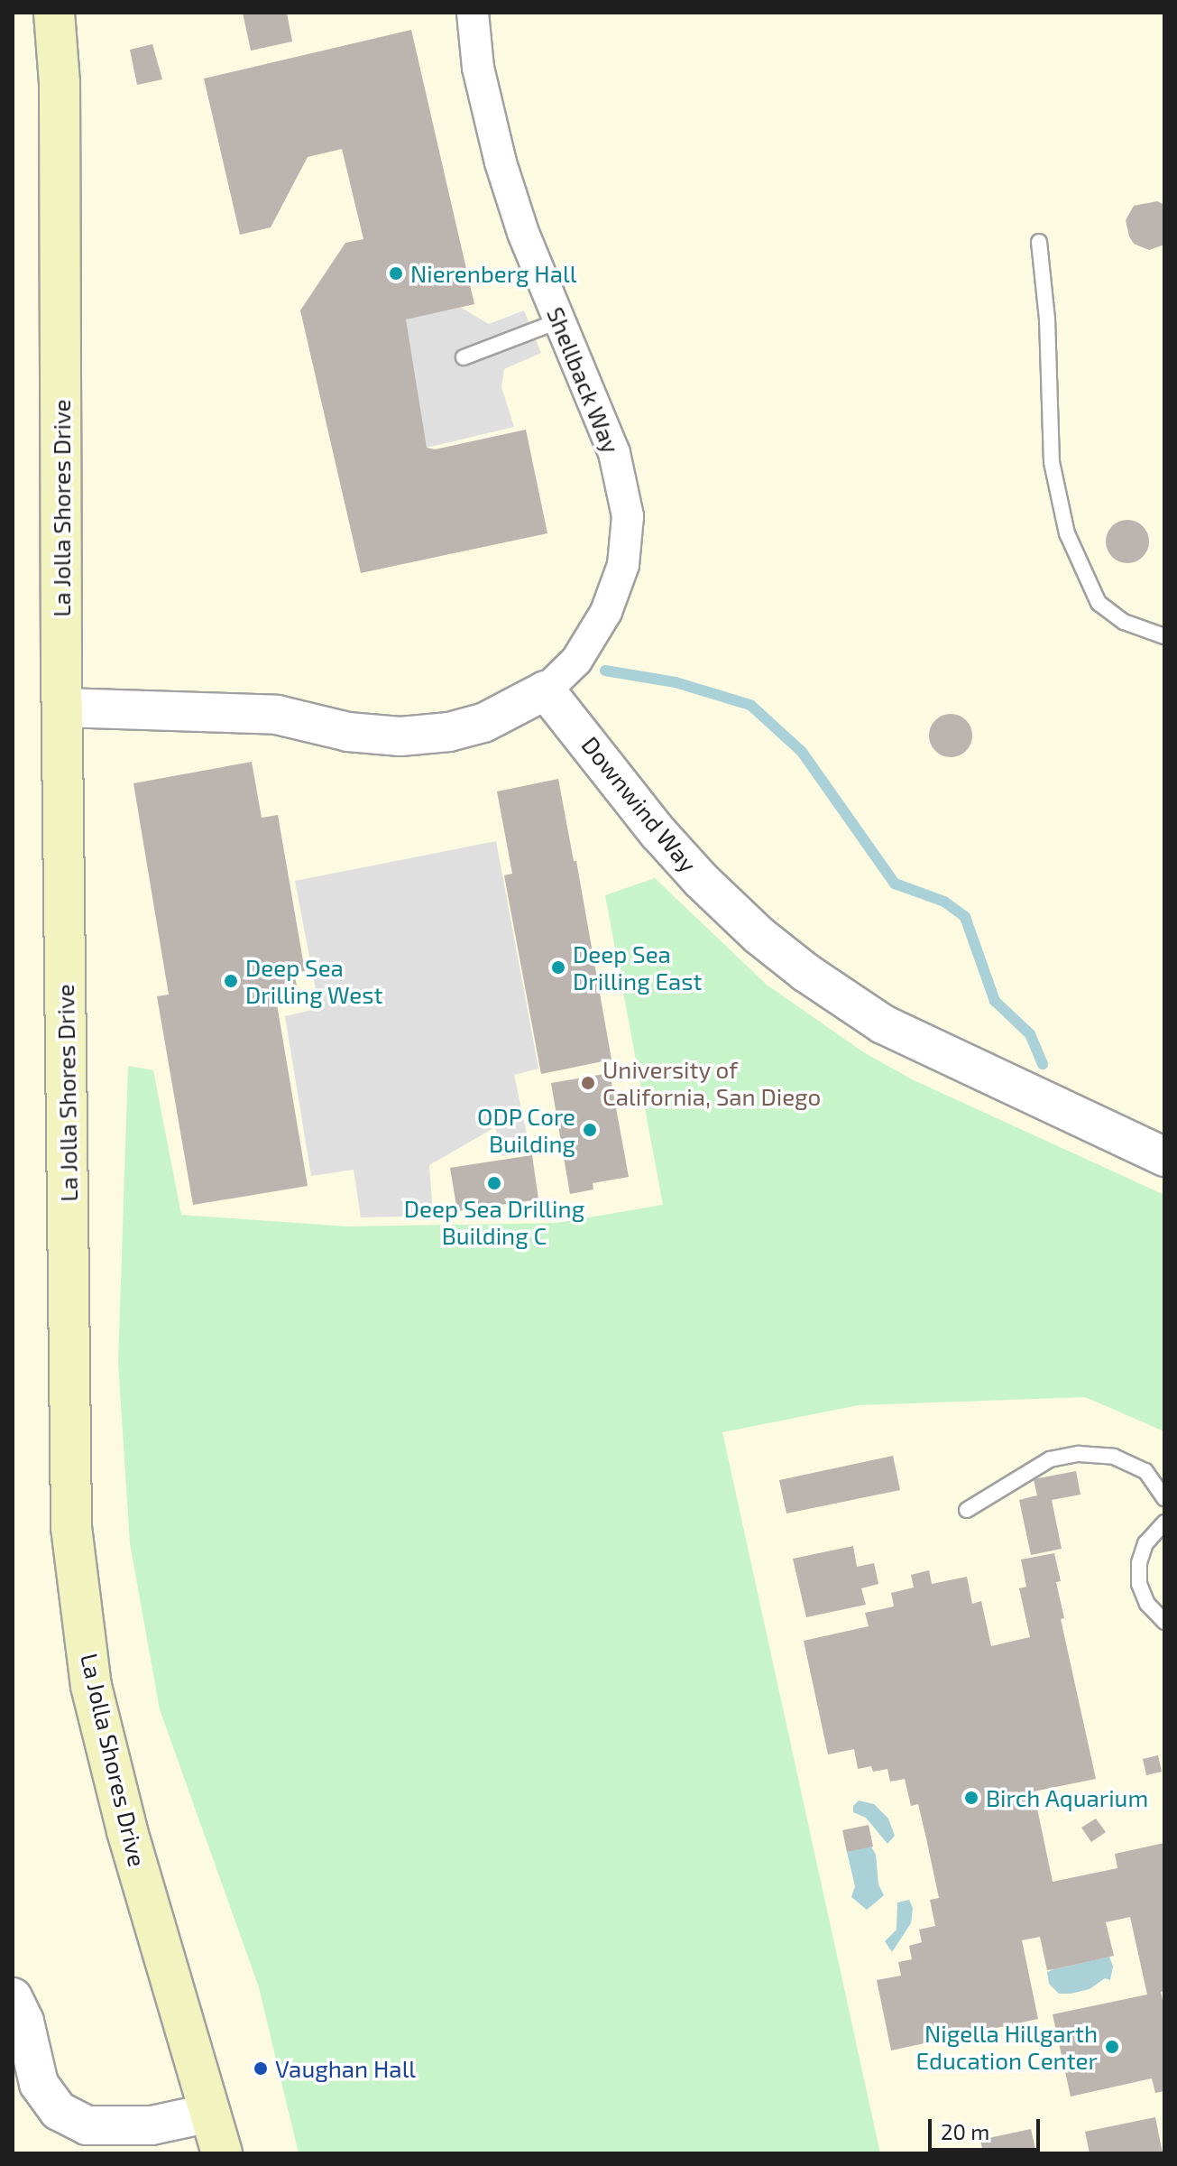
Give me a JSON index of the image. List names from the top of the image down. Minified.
{"streets":{"main road":["La Jolla Shores Drive"],"street":["Shellback Way","Downwind Way"]},"crossings":[["Shellback Way","Downwind Way"]],"places":["Nierenberg Hall","Deep Sea Drilling East","Deep Sea Drilling West","University of California, San Diego","ODP Core Building","Deep Sea Drilling Building C","Birch Aquarium","Nigella Hillgarth Education Center","Vaughan Hall"],"scale_bar":"20 m"}
